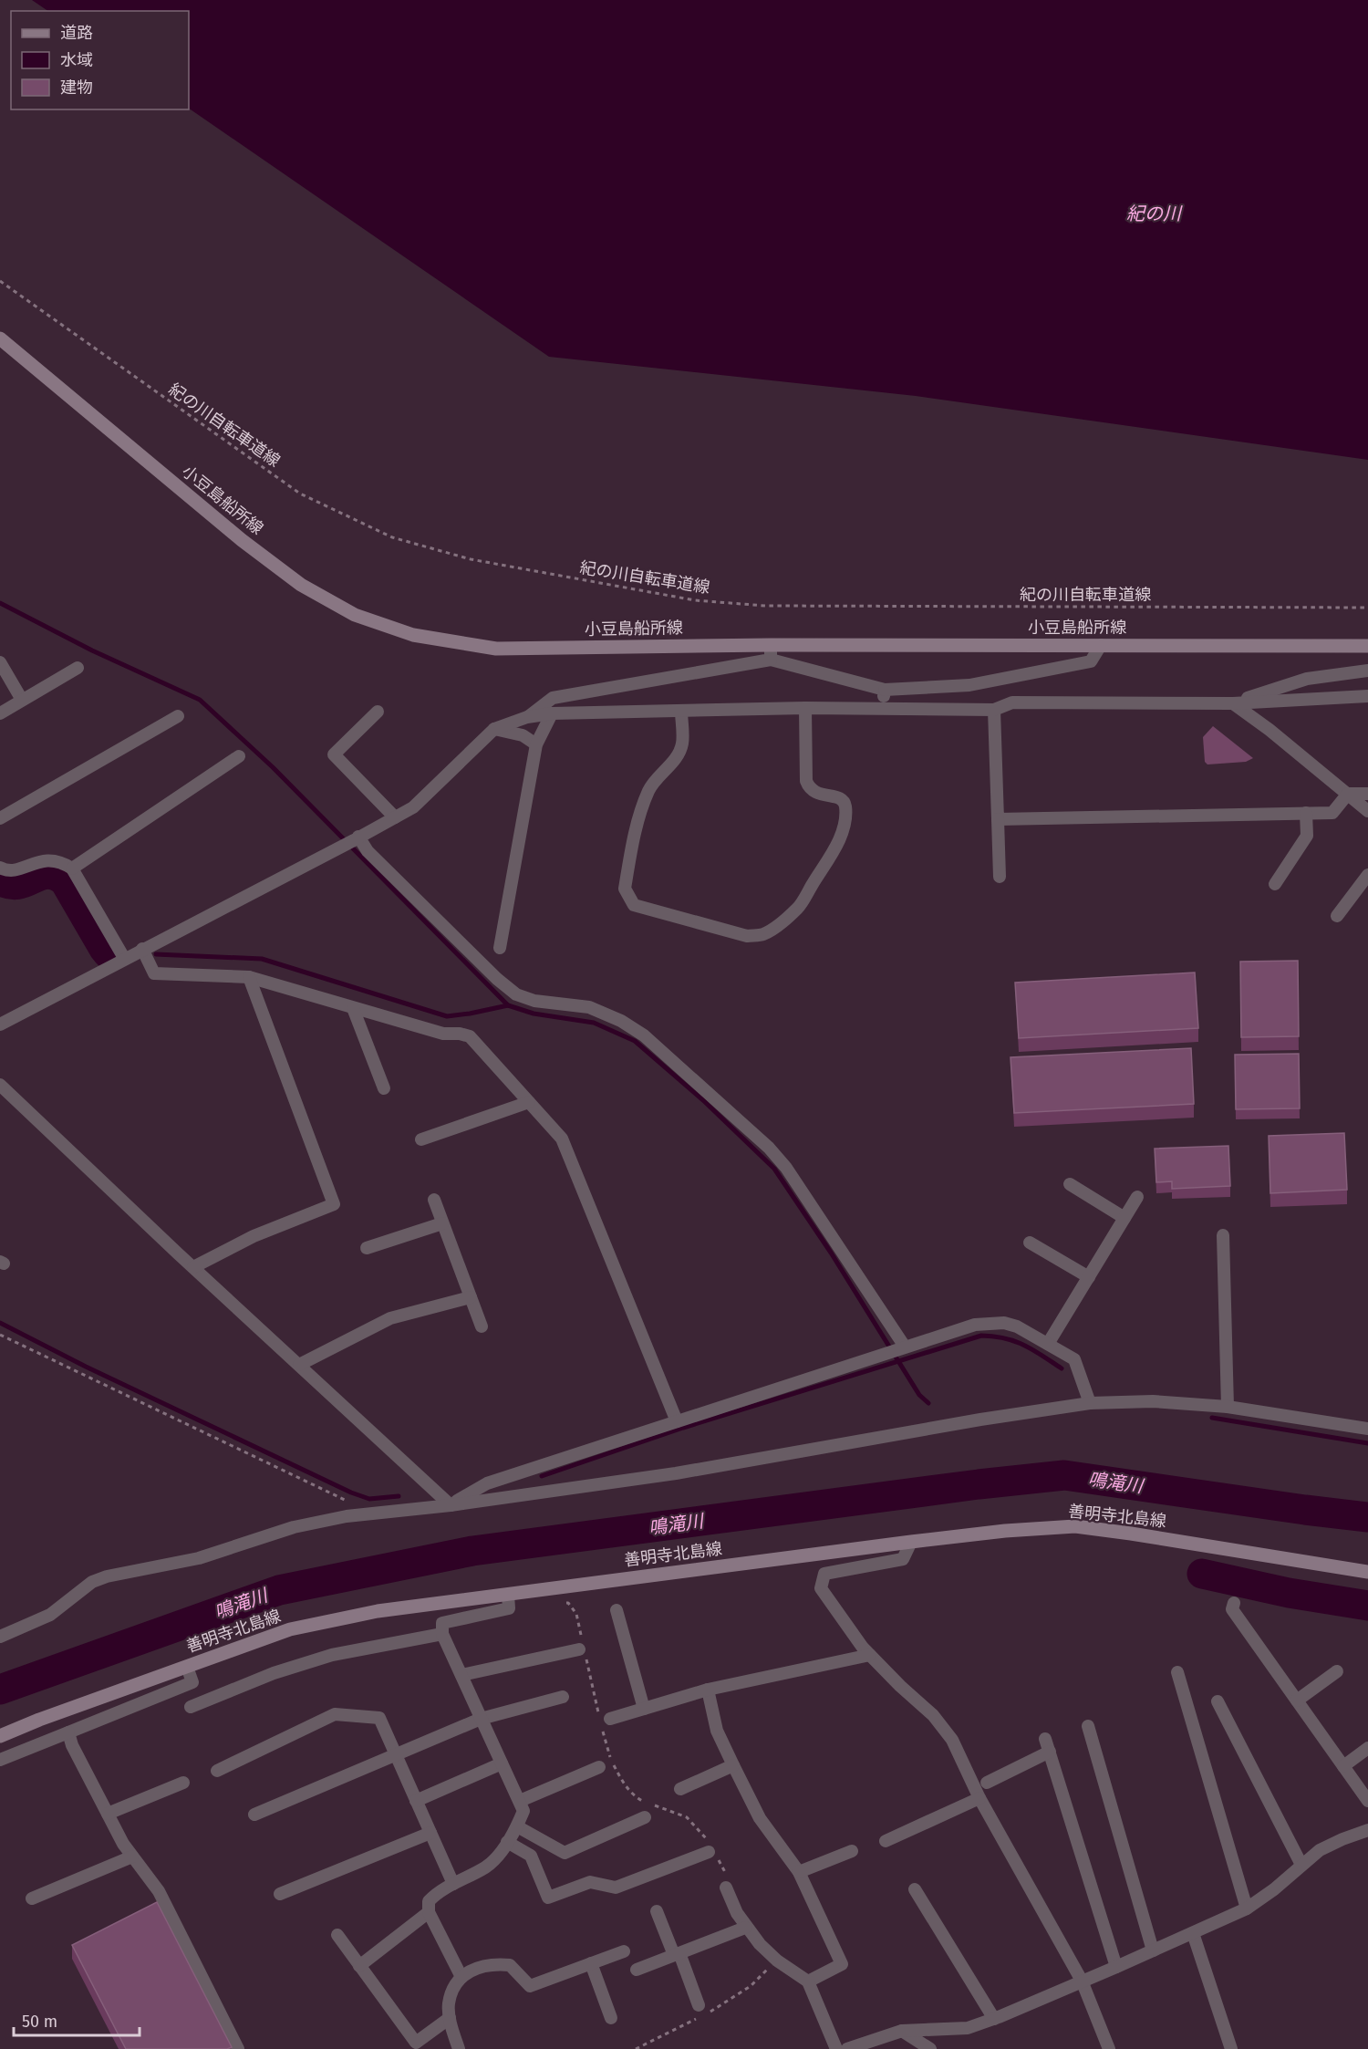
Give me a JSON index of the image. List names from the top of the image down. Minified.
{"streets":{"main road":["小豆島船所線","善明寺北島線"],"path":["紀の川自転車道線"]},"water":["紀の川","鳴滝川"],"legend":["道路","水域","建物"],"scale_bar":"50 m"}
